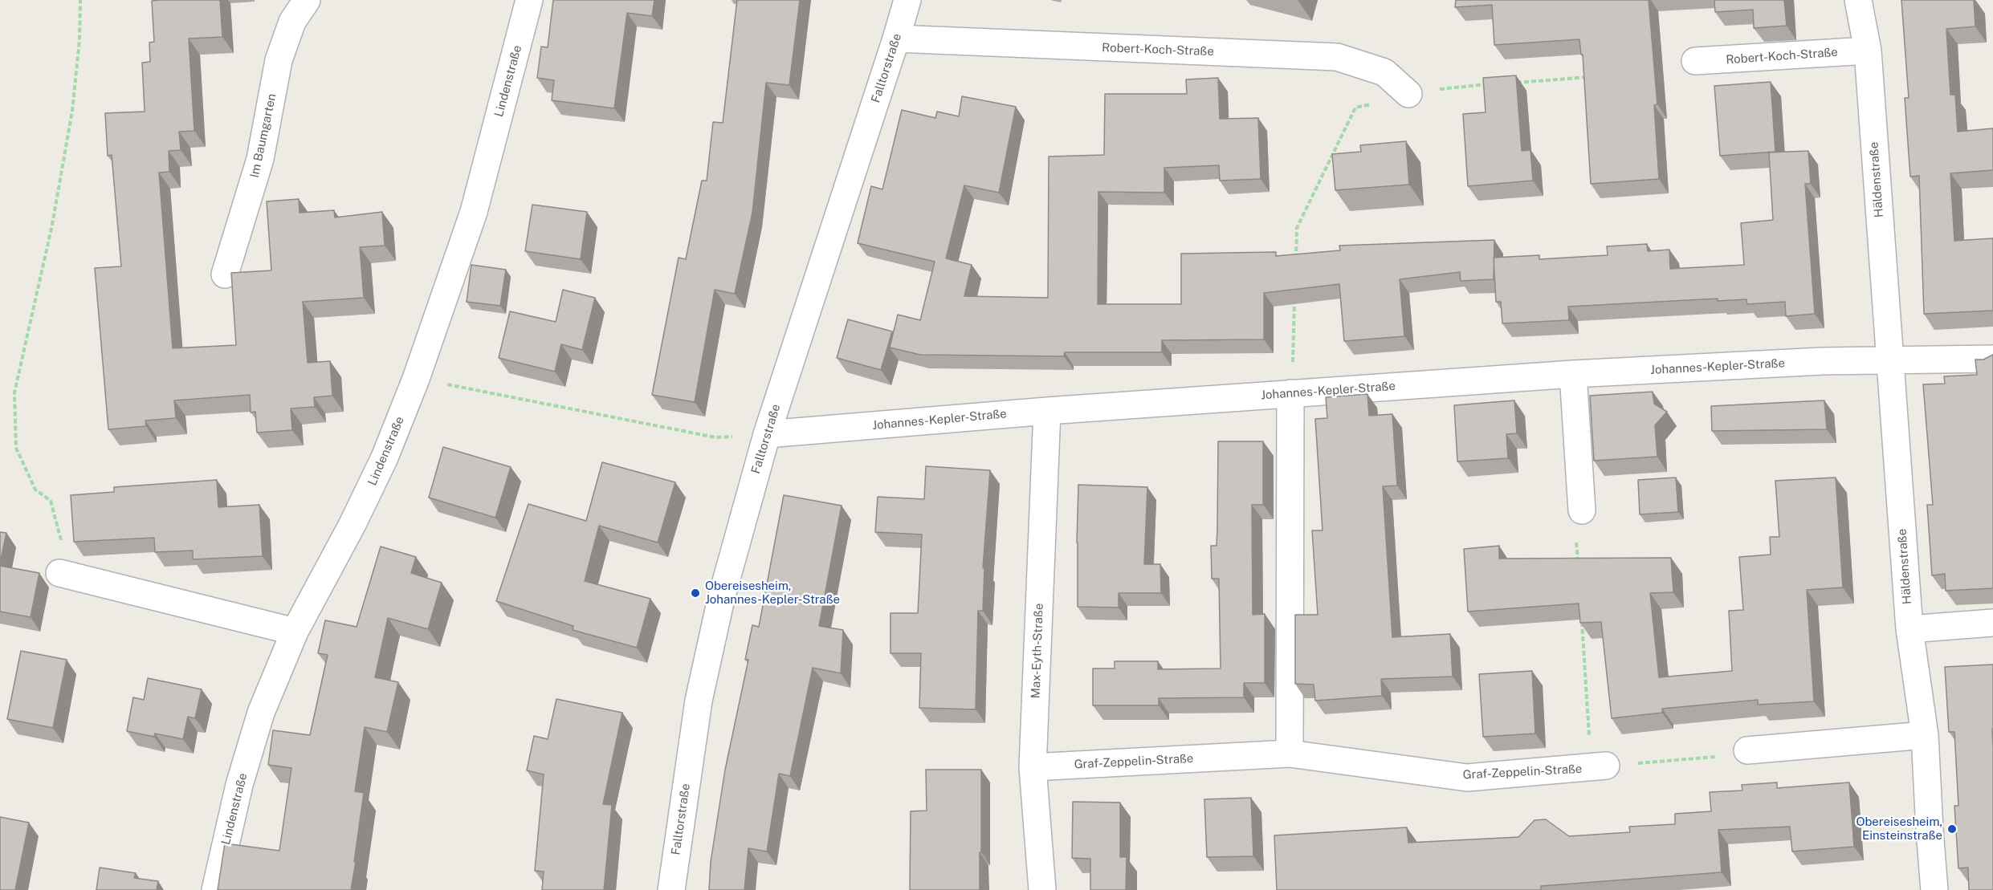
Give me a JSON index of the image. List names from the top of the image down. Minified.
{"streets":{"street":["Robert-Koch-Straße","Falltorstraße","Lindenstraße","Im Baumgarten","Häldenstraße","Johannes-Kepler-Straße","Max-Eyth-Straße","Graf-Zeppelin-Straße"]},"crossings":[["Robert-Koch-Straße","Falltorstraße"],["Robert-Koch-Straße","Häldenstraße"],["Falltorstraße","Johannes-Kepler-Straße"],["Häldenstraße","Johannes-Kepler-Straße"],["Johannes-Kepler-Straße","Max-Eyth-Straße"],["Max-Eyth-Straße","Graf-Zeppelin-Straße"]],"places":["Obereisesheim, Johannes-Kepler-Straße","Obereisesheim, Einsteinstraße"]}
